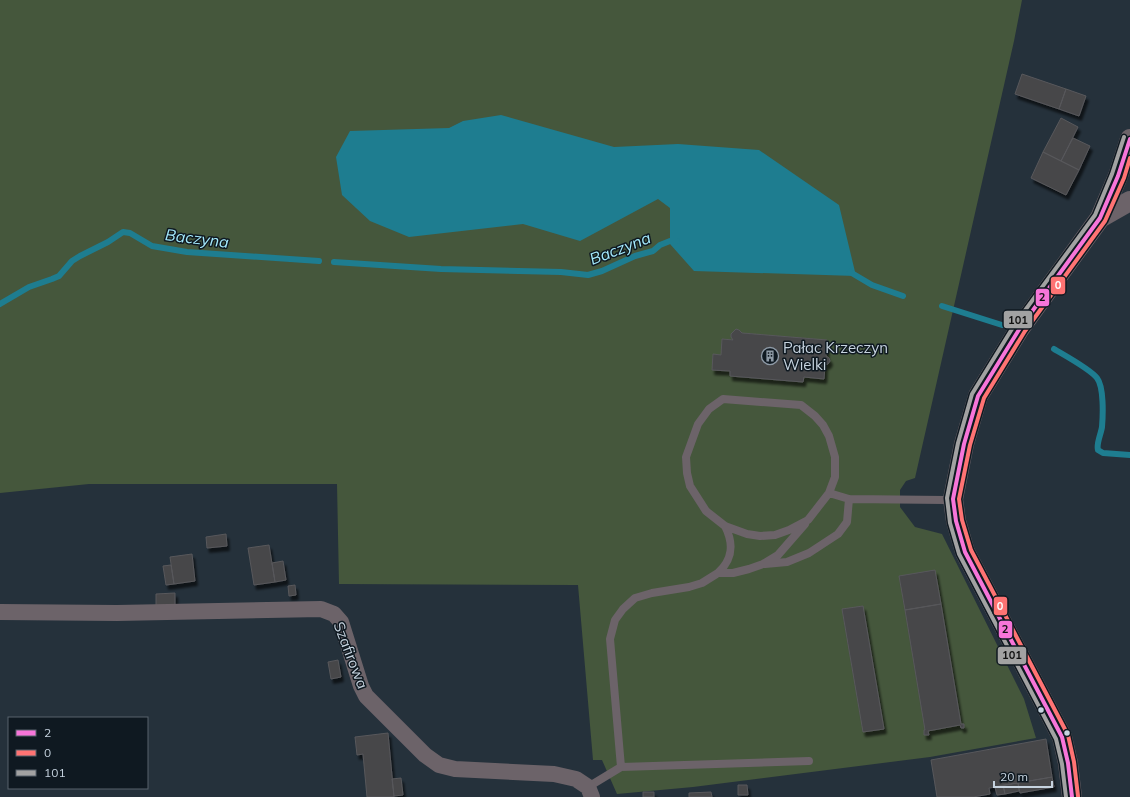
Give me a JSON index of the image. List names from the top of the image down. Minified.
{"streets":{"street":["Szafirowa"]},"water":["Baczyna"],"places":{"building":["Pałac Krzeczyn Wielki"]},"lines":["transit line 101","transit line 2","transit line 0"],"legend":["2","0","101"],"scale_bar":"20 m"}
